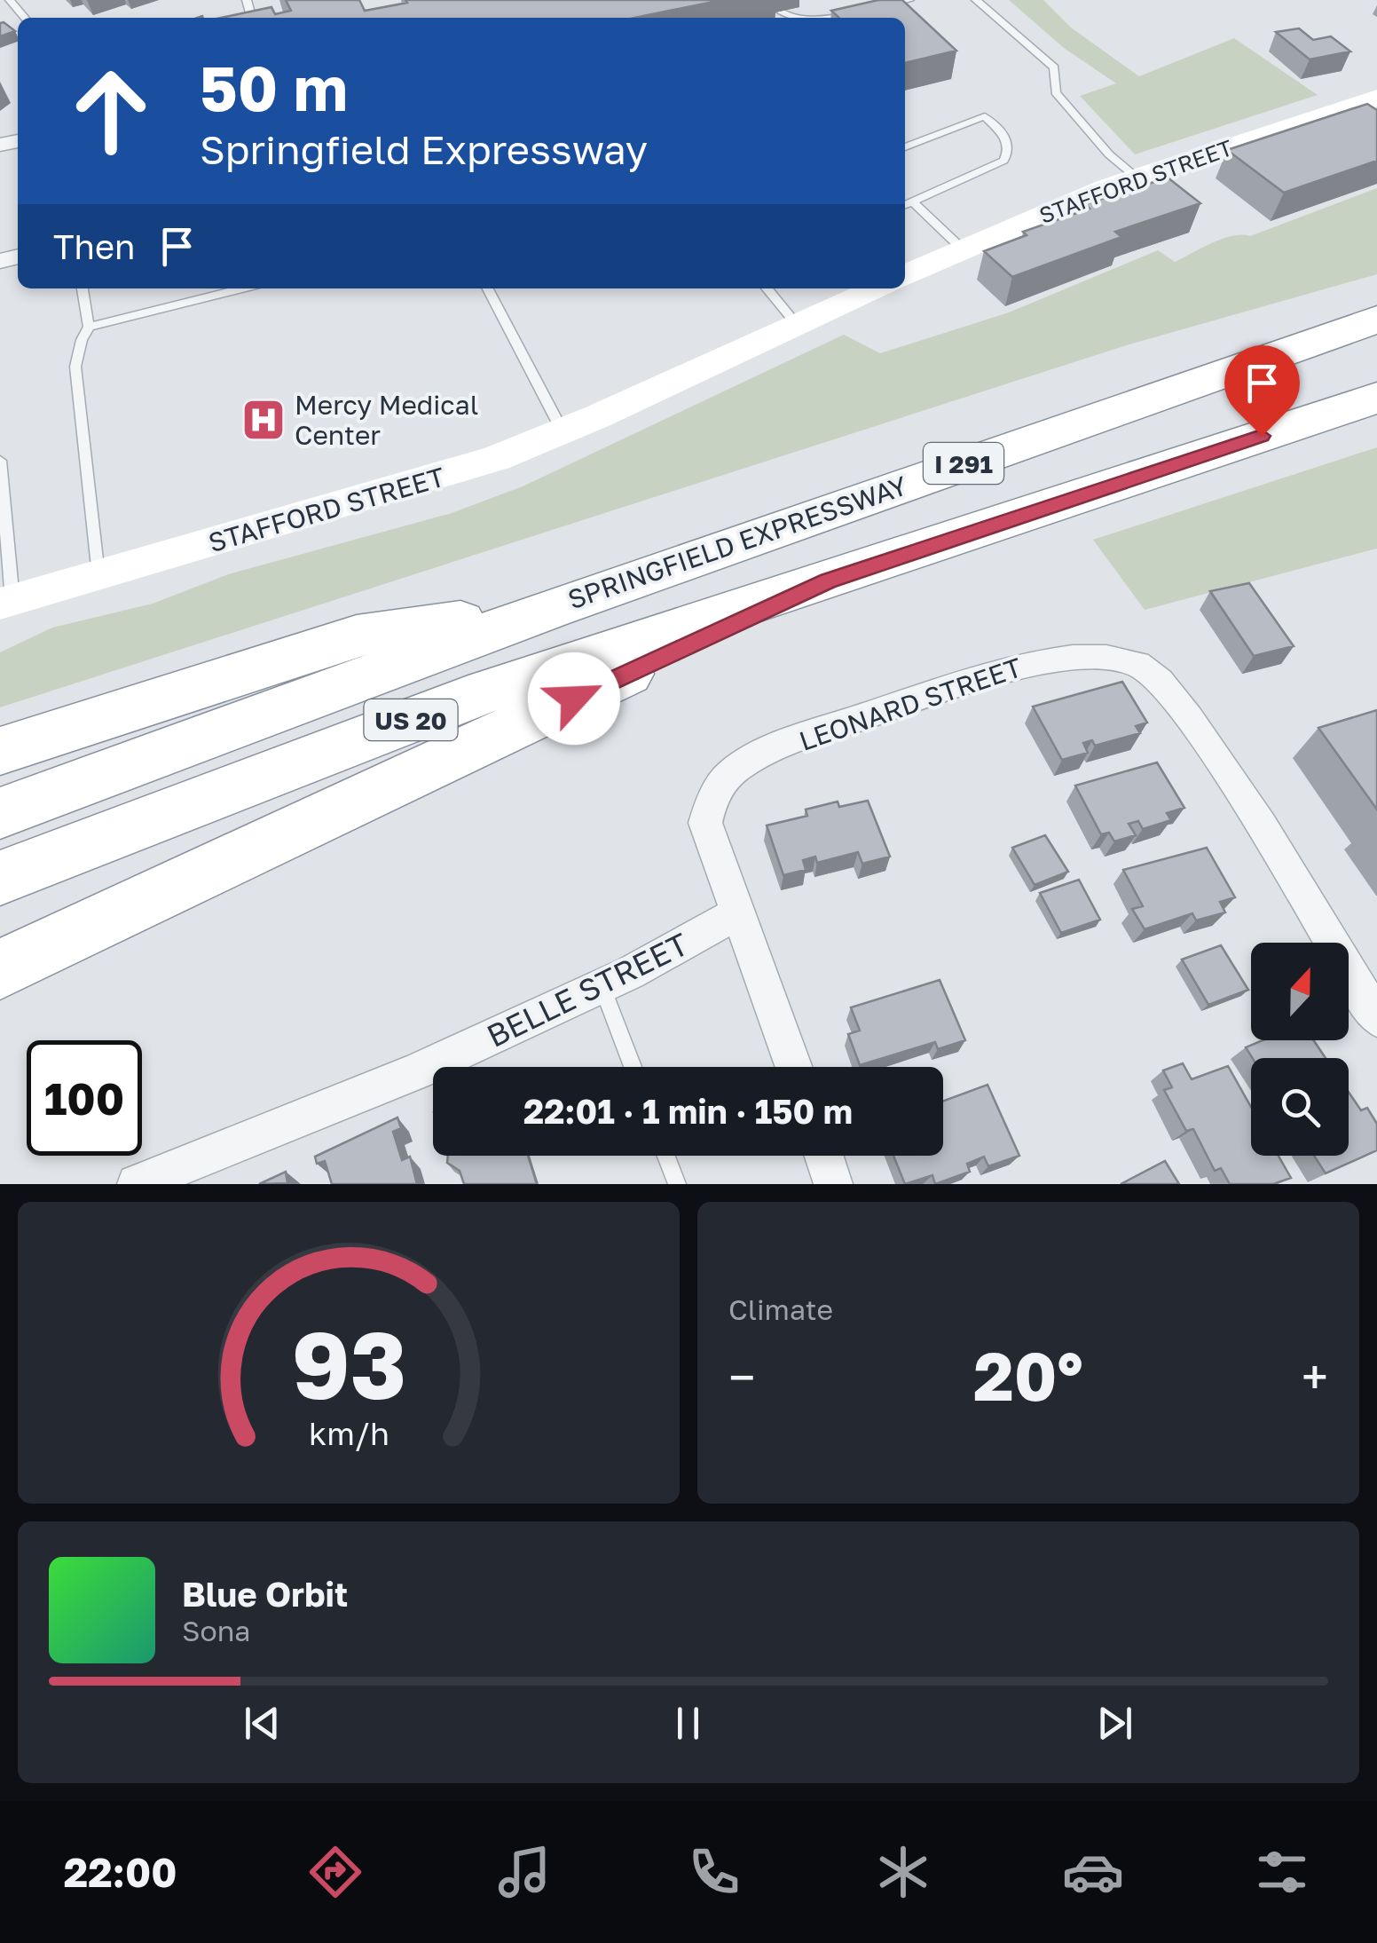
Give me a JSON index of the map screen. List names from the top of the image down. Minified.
{"streets":{"highway":["I 291","SPRINGFIELD EXPRESSWAY","US 20"],"main road":["STAFFORD STREET"],"street":["LEONARD STREET","BELLE STREET"]},"crossings":[["I 291","US 20"],["SPRINGFIELD EXPRESSWAY","US 20"],["LEONARD STREET","BELLE STREET"]],"places":{"hospital":["Mercy Medical Center"]},"north":"top","page":{"turn":["50 m","Springfield Expressway"],"then":"Then","limit":"100","trip":"22:01 · 1 min · 150 m","tile":"Climate","heat":["−","20°","+"],"song":["Blue Orbit","Sona"],"tabs":"22:00","gauge":["93","km/h"]}}
